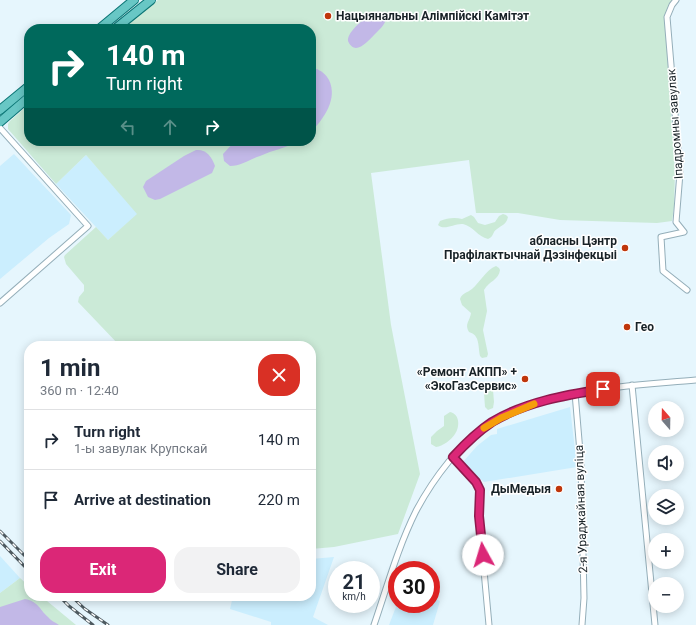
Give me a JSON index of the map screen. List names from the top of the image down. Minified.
{"streets":{"street":["Іпадромны завулак","2-я Ураджайная вуліца"]},"places":["Нацыянальны Алімпійскі Камітэт","абласны Цэнтр Прафілактычнай Дэзінфекцыі","Гео","«Ремонт АКПП» + «ЭкоГазСервис»","ДыМедыя"],"north":"top","page":{"turn":["140 m","Turn right"],"heading":["1 min","360 m · 12:40"],"map_buttons":["+","−"],"list":[{"name":"Turn right","note":"1-ы завулак Крупскай","value":"140 m"},{"name":"Arrive at destination","value":"220 m"}],"buttons":["Exit","Share"],"speed":"21 km/h","limit":"30"}}
